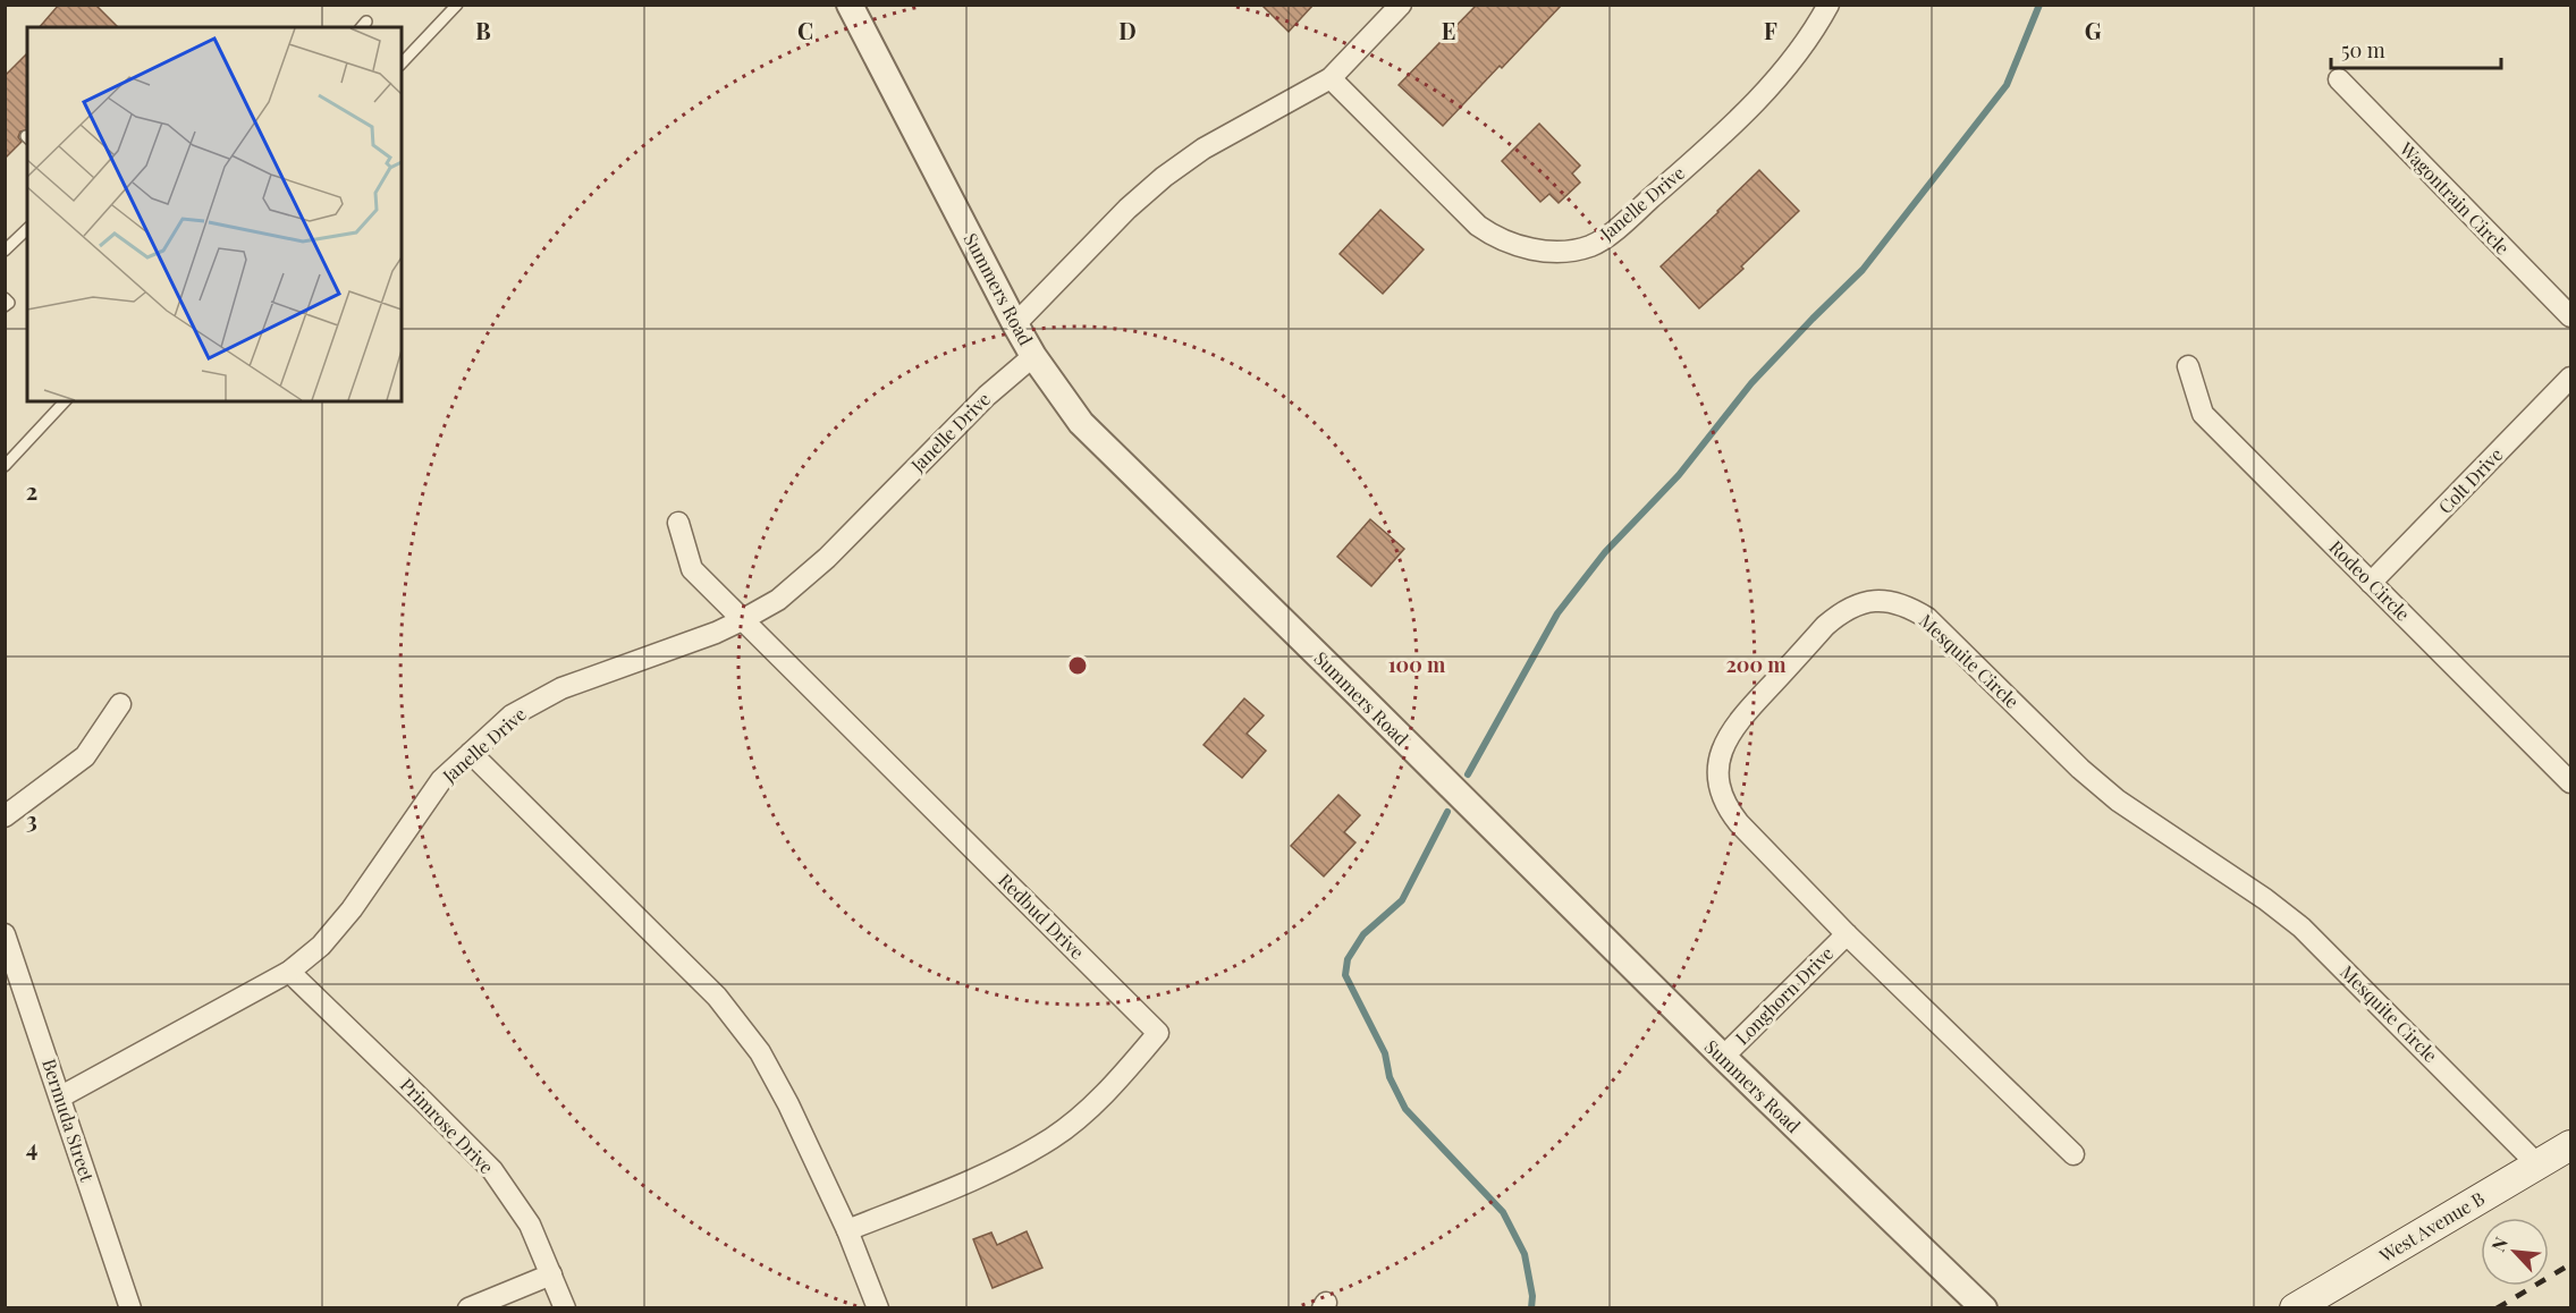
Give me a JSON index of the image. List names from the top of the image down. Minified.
{"streets":{"main road":["West Avenue B"],"street":["Wagontrain Circle","Janelle Drive","Summers Road","Colt Drive","Rodeo Circle","Mesquite Circle","Redbud Drive","Longhorn Drive","Bermuda Street","Primrose Drive"]},"crossings":[["Janelle Drive","Summers Road"],["Janelle Drive","Redbud Drive"],["Janelle Drive","Bermuda Street"],["Janelle Drive","Primrose Drive"],["Summers Road","Longhorn Drive"],["Colt Drive","Rodeo Circle"],["Mesquite Circle","Longhorn Drive"],["Mesquite Circle","West Avenue B"]],"scale_bar":"50 m","north":"top left","grid":{"columns":["B","C","D","E","F","G"],"rows":["2","3","4"]},"rings":["100 m","200 m"]}
